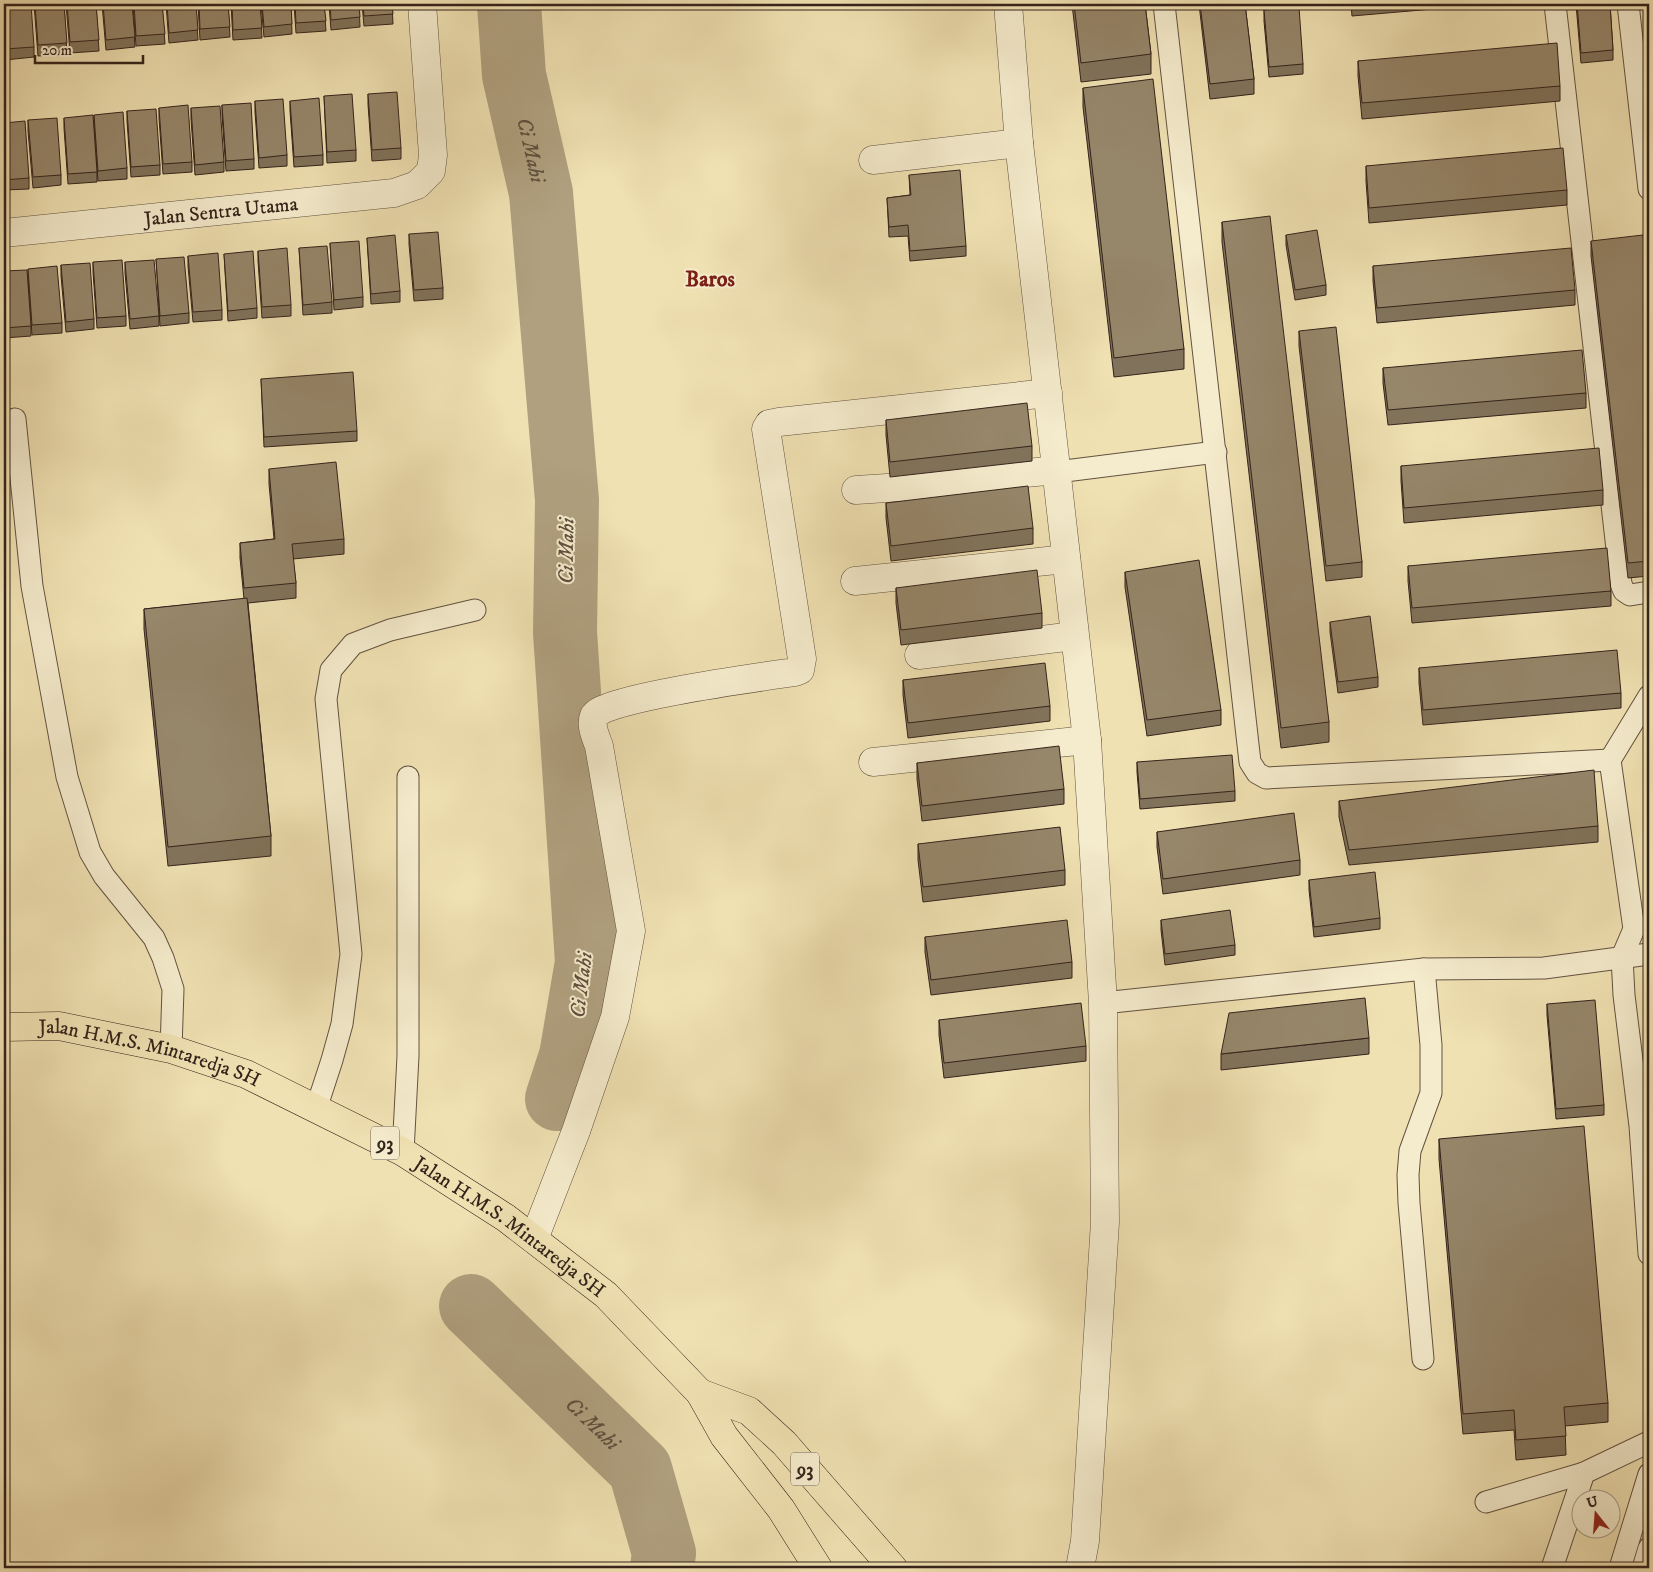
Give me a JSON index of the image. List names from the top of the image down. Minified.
{"streets":{"main road":["Jalan H.M.S. Mintaredja SH","93"],"street":["Jalan Sentra Utama"]},"districts":["Baros"],"water":["Ci Mahi"],"scale_bar":"20 m","north":"top"}
